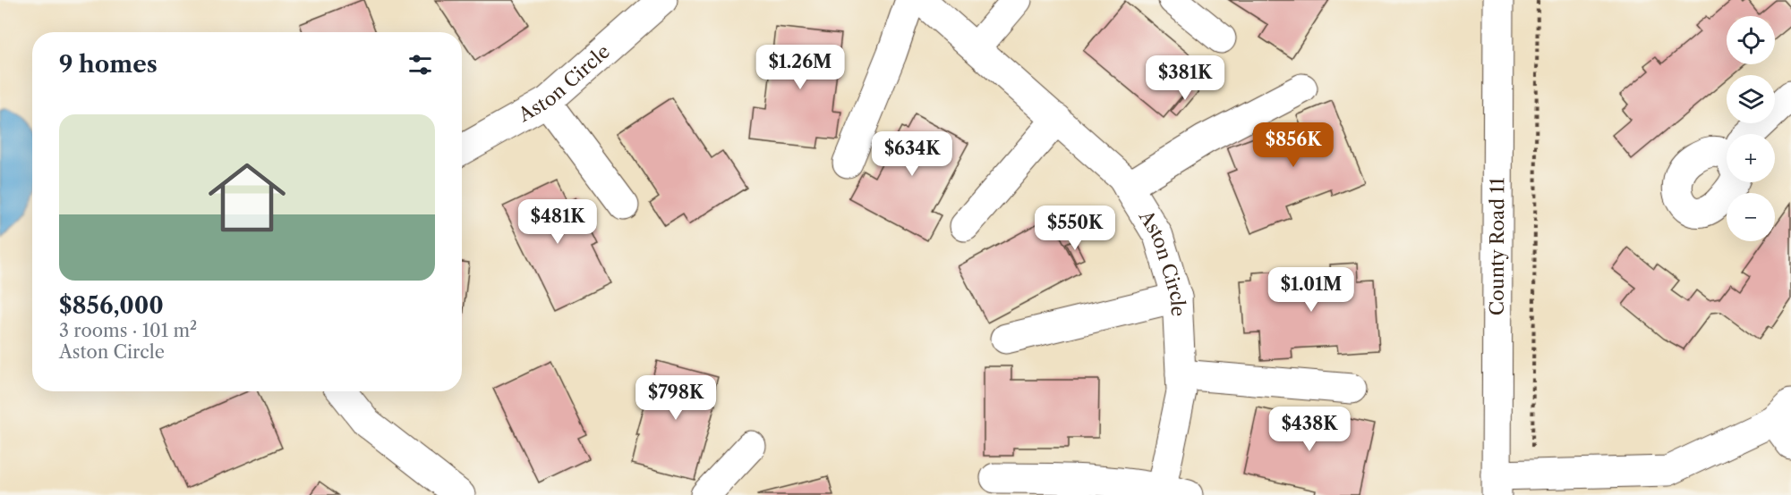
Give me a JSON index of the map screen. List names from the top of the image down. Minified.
{"streets":{"street":["Aston Circle","County Road 11"]},"page":{"map_buttons":["+","−"],"heading":"9 homes","price":["$1.26M","$381K","$856K","$634K","$481K","$550K","$1.01M","$798K","$438K"],"list":[{"name":"$856,000","note":"3 rooms · 101 m² · Aston Circle"}]}}
